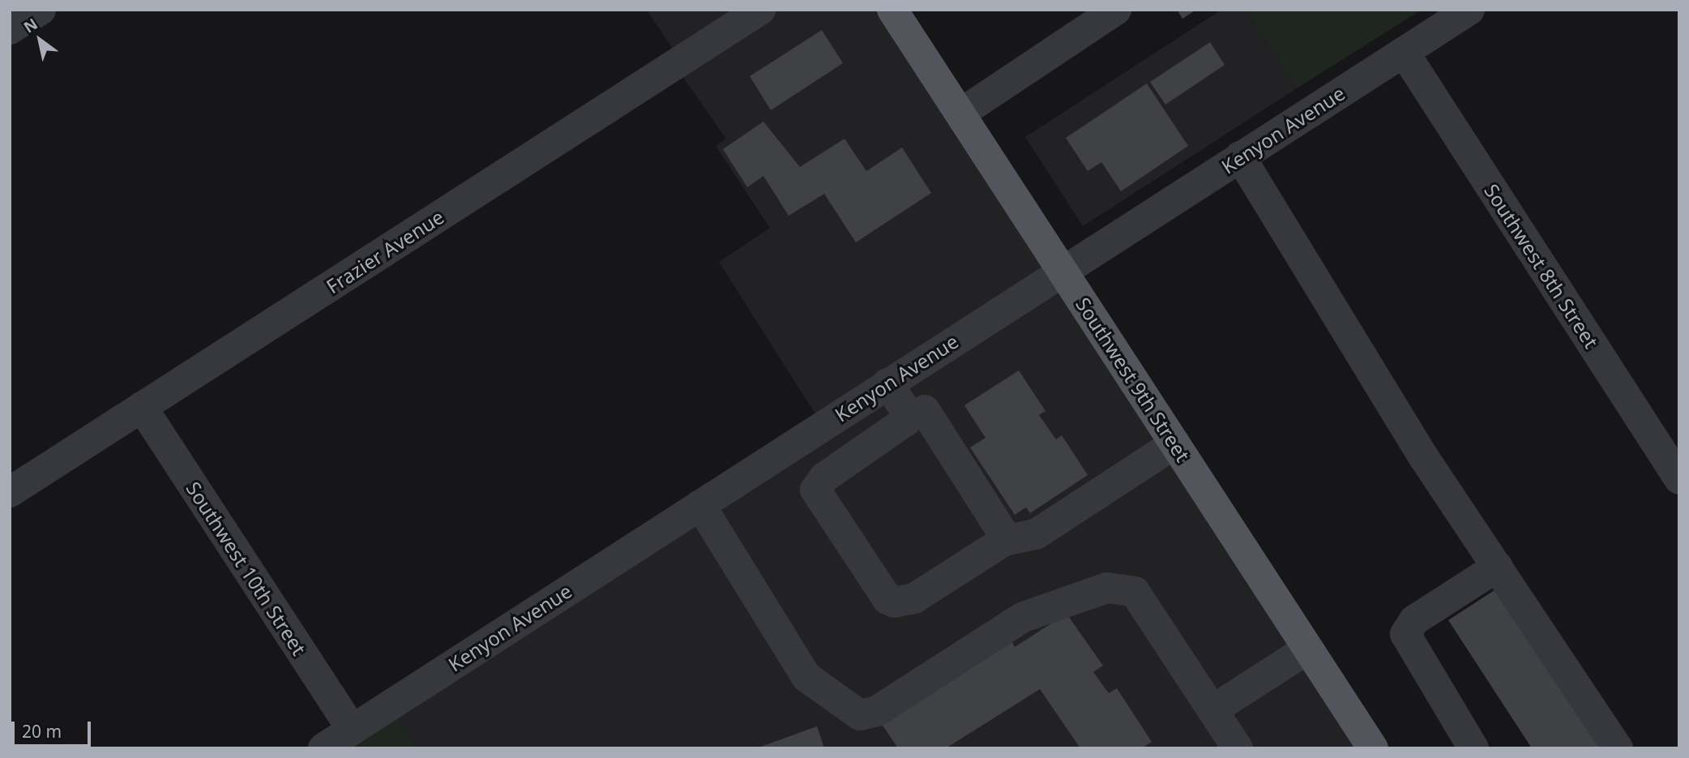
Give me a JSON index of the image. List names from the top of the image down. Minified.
{"streets":{"main road":["Southwest 9th Street"],"street":["Kenyon Avenue","Frazier Avenue","Southwest 8th Street","Southwest 10th Street"]},"crossings":[["Kenyon Avenue","Southwest 8th Street"],["Kenyon Avenue","Southwest 9th Street"],["Kenyon Avenue","Southwest 10th Street"],["Frazier Avenue","Southwest 10th Street"]],"scale_bar":"20 m","north":"top left"}
